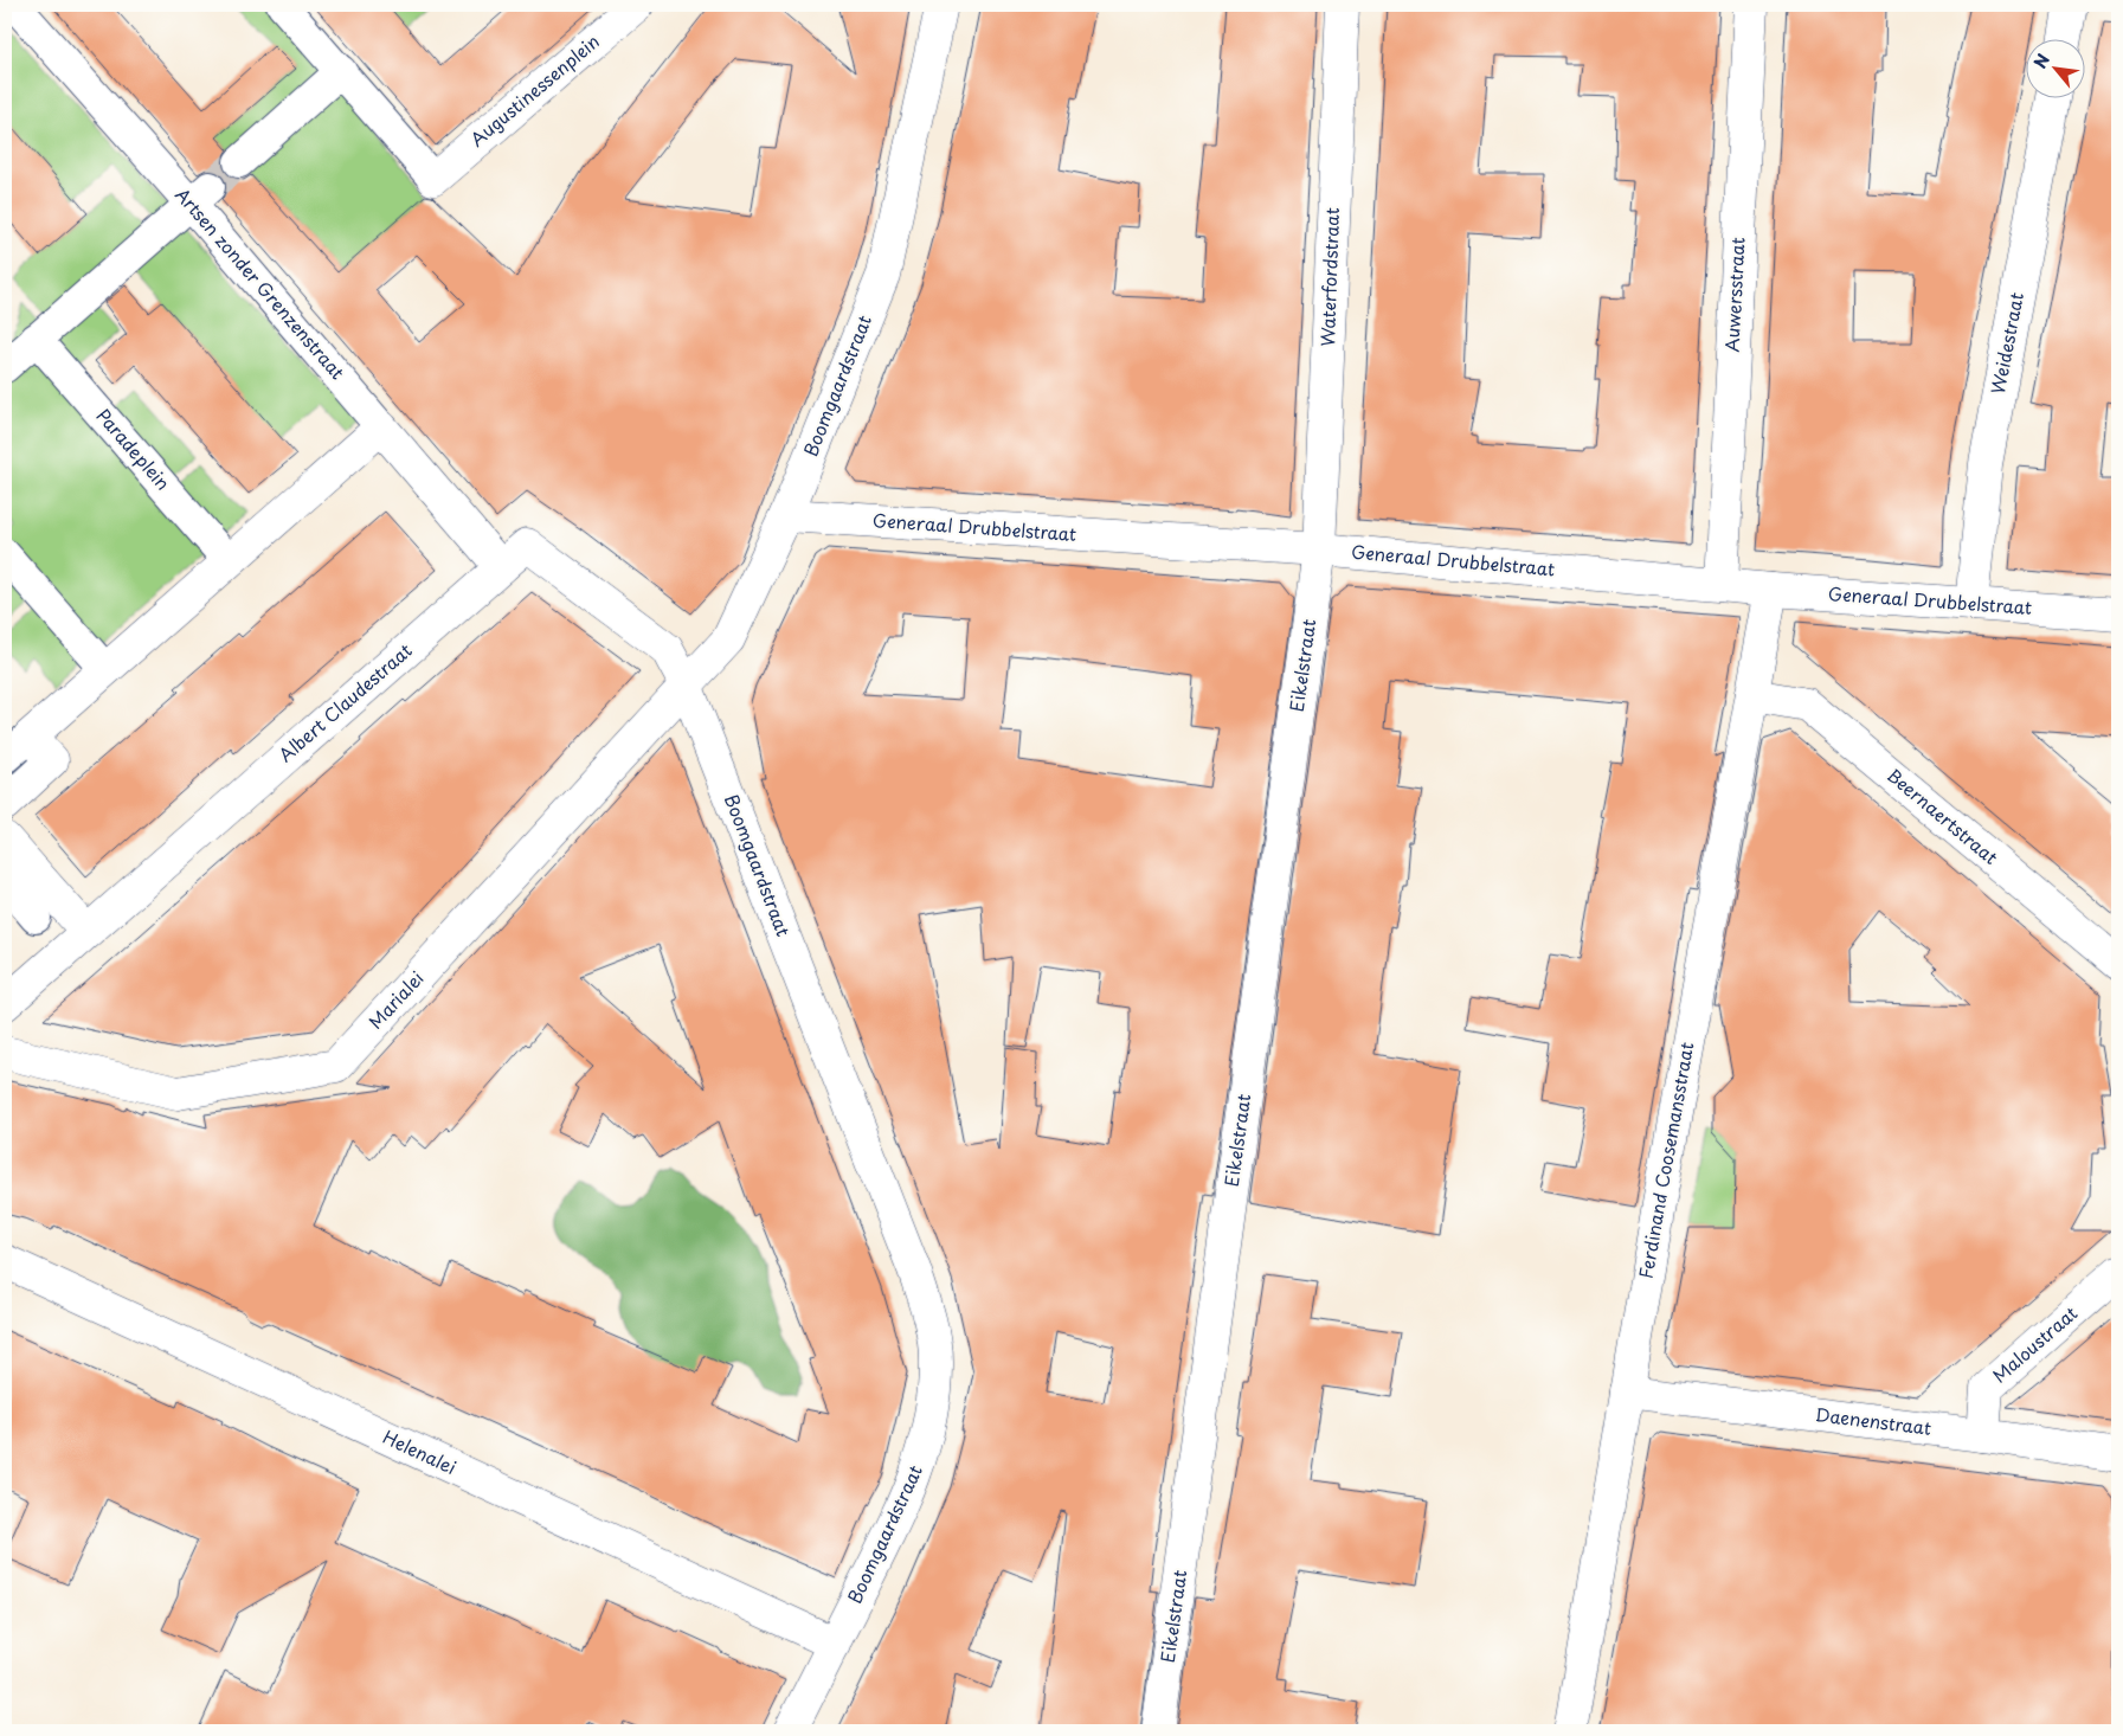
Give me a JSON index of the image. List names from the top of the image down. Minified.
{"streets":{"street":["Augustinessenplein","Waterfordstraat","Artsen zonder Grenzenstraat","Auwersstraat","Weidestraat","Boomgaardstraat","Paradeplein","Generaal Drubbelstraat","Eikelstraat","Albert Claudestraat","Beernaertstraat","Marialei","Ferdinand Coosemansstraat","Maloustraat","Daenenstraat","Helenalei"]},"crossings":[["Waterfordstraat","Generaal Drubbelstraat"],["Waterfordstraat","Eikelstraat"],["Artsen zonder Grenzenstraat","Albert Claudestraat"],["Auwersstraat","Generaal Drubbelstraat"],["Weidestraat","Generaal Drubbelstraat"],["Boomgaardstraat","Generaal Drubbelstraat"],["Boomgaardstraat","Albert Claudestraat"],["Boomgaardstraat","Marialei"],["Boomgaardstraat","Helenalei"],["Generaal Drubbelstraat","Eikelstraat"],["Generaal Drubbelstraat","Ferdinand Coosemansstraat"],["Albert Claudestraat","Marialei"],["Beernaertstraat","Ferdinand Coosemansstraat"],["Ferdinand Coosemansstraat","Daenenstraat"],["Maloustraat","Daenenstraat"]],"north":"top left"}
